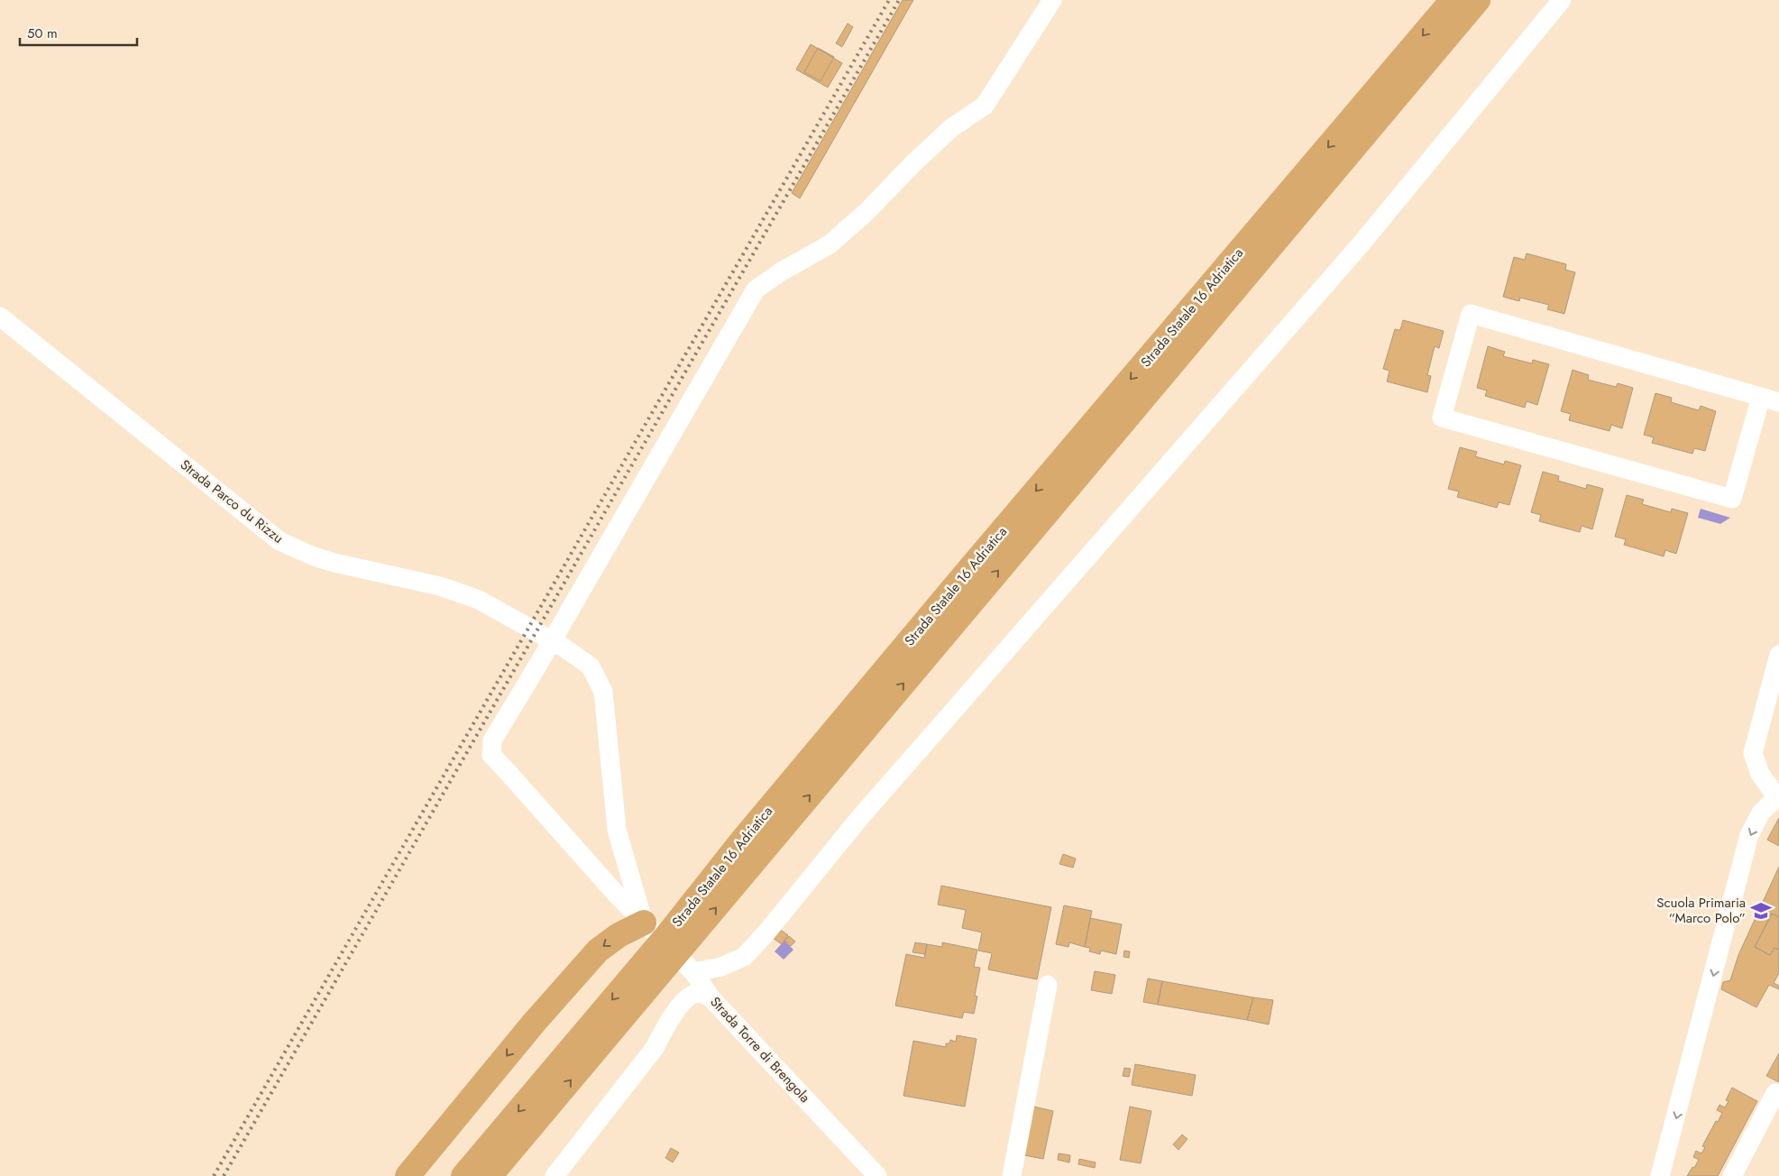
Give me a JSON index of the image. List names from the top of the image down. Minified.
{"streets":{"highway":["Strada Statale 16 Adriatica"],"street":["Strada Parco du Rizzu","Strada Torre di Brengola"]},"crossings":[["Strada Parco du Rizzu","Strada Torre di Brengola"]],"places":{"school or university":["Scuola Primaria “Marco Polo”"]},"scale_bar":"50 m"}
